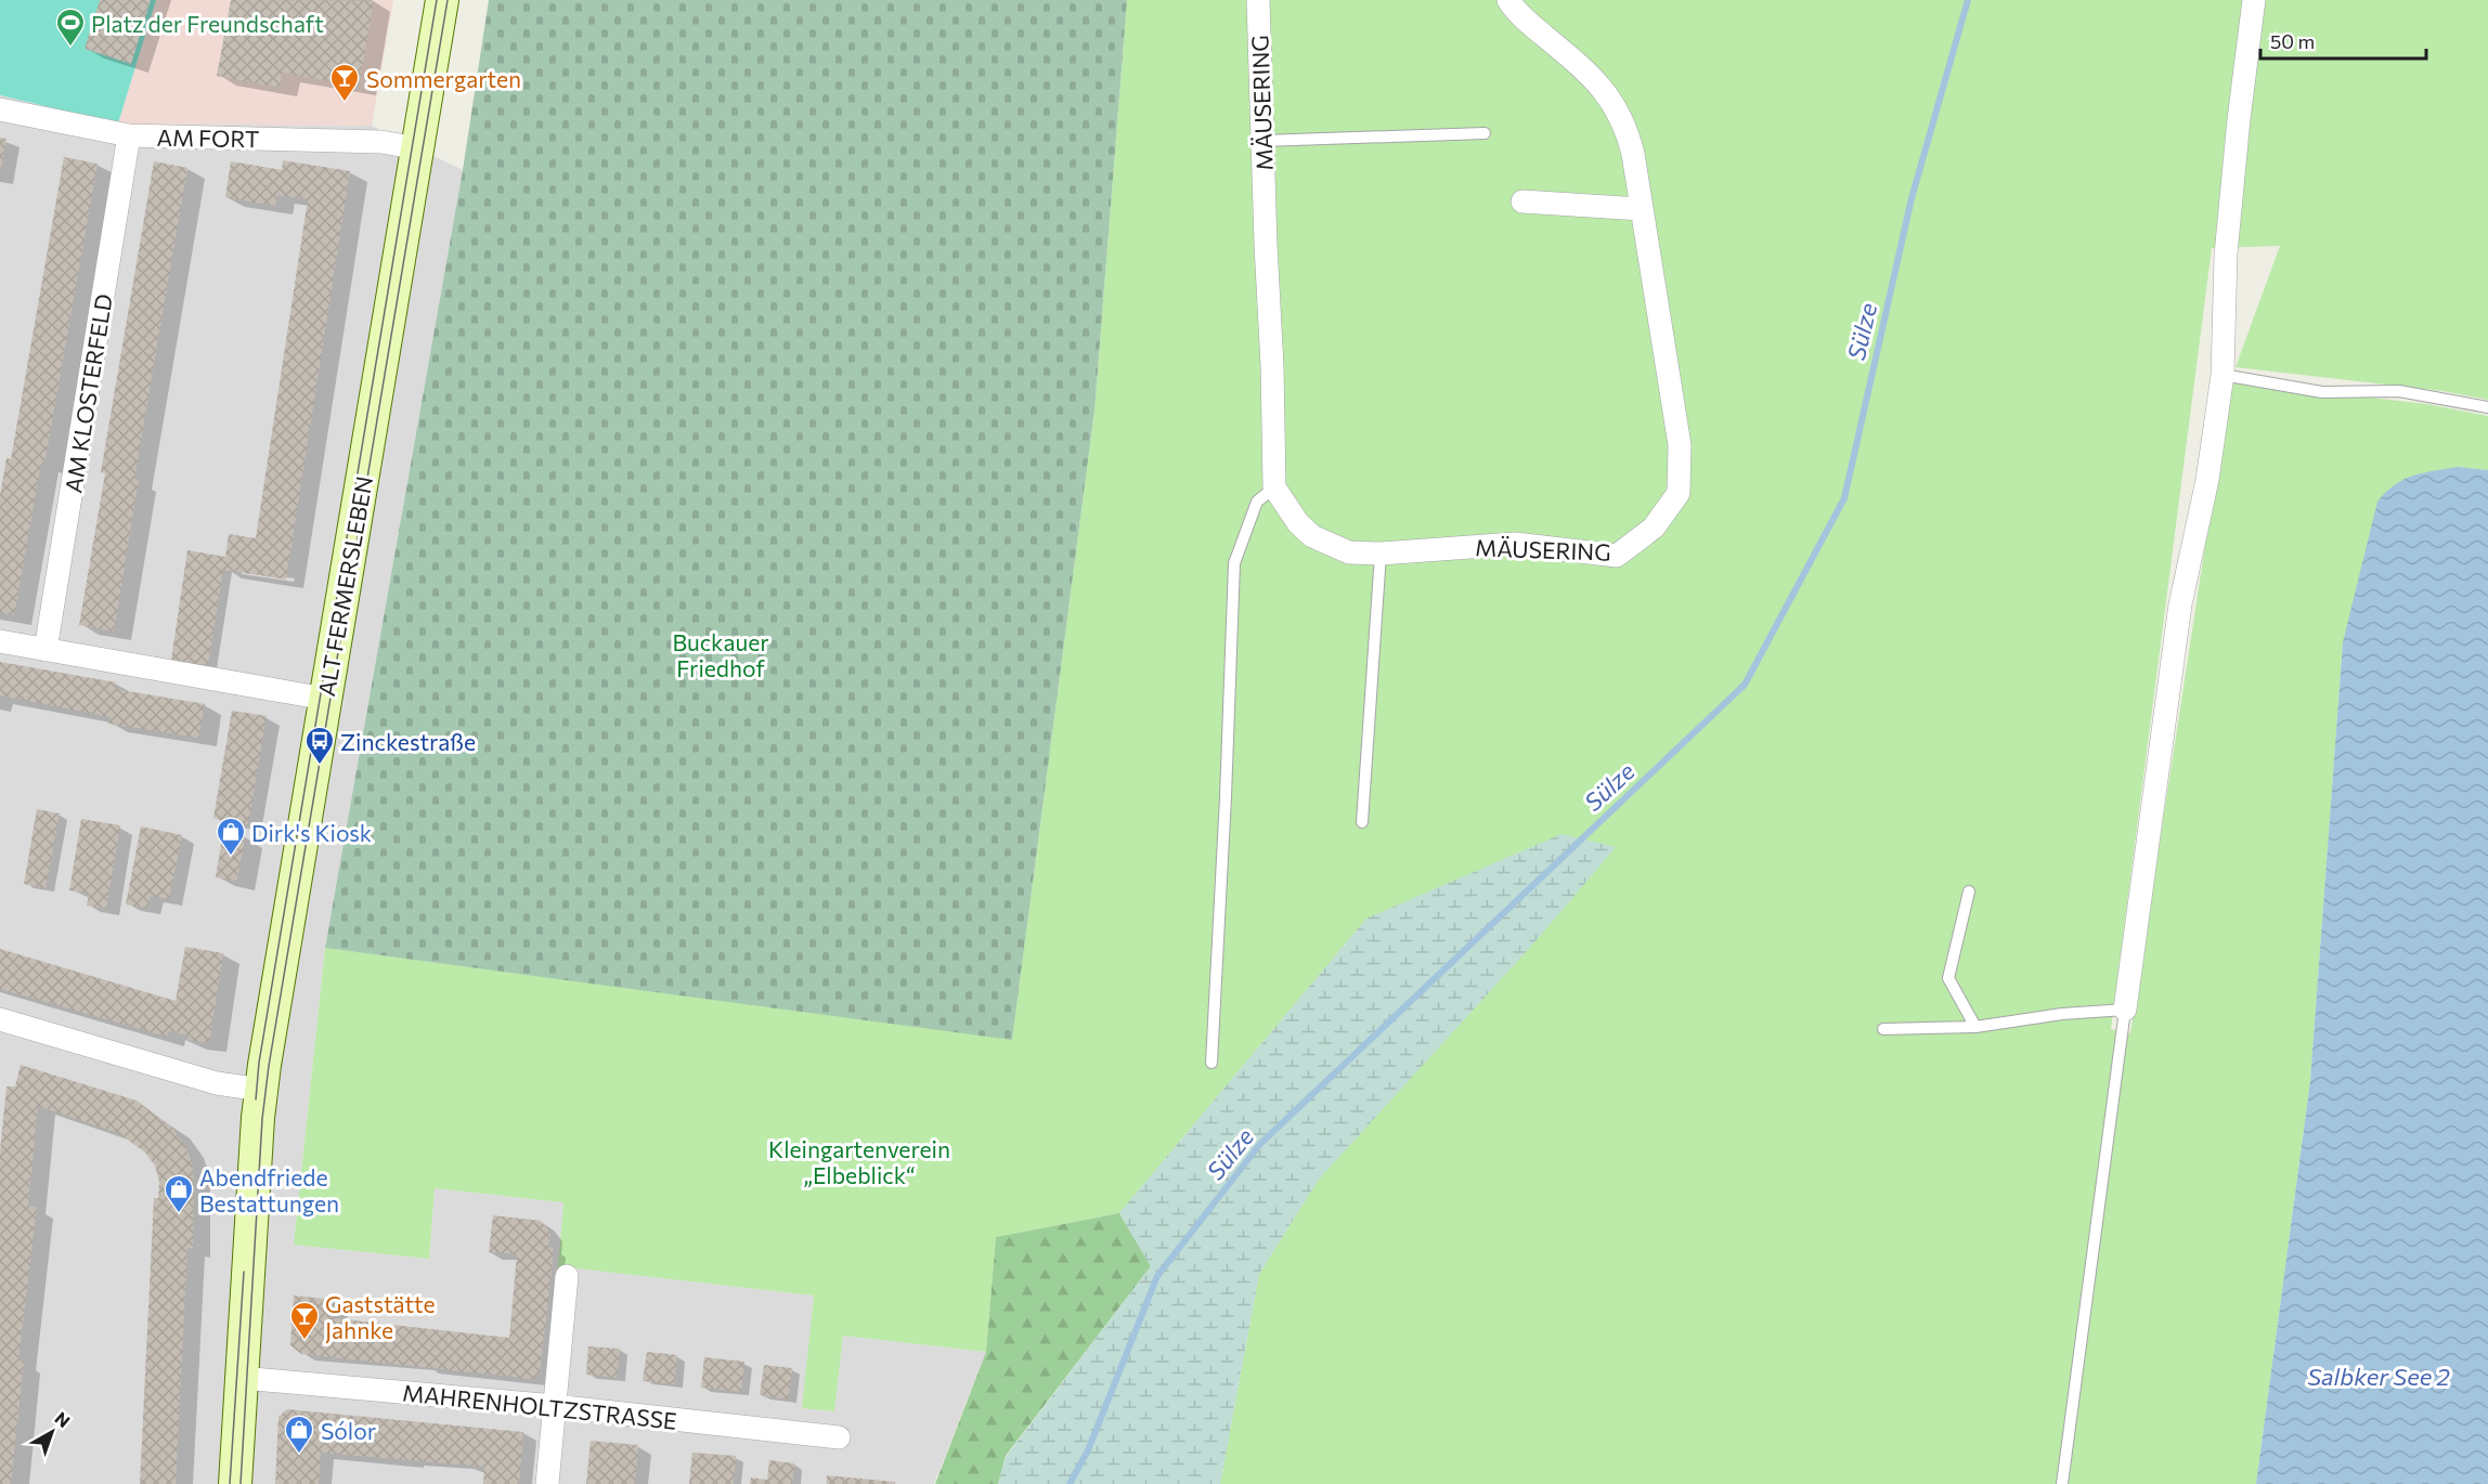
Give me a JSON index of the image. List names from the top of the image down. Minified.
{"streets":{"main road":["ALT FERMERSLEBEN"],"street":["MÄUSERING","AM FORT","AM KLOSTERFELD","MAHRENHOLTZSTRASSE"]},"crossings":[["AM FORT","AM KLOSTERFELD"],["AM FORT","ALT FERMERSLEBEN"],["ALT FERMERSLEBEN","MAHRENHOLTZSTRASSE"]],"water":["Sülze","Salbker See 2"],"parks":["Buckauer Friedhof","Kleingartenverein „Elbeblick“"],"places":{"sports":["Platz der Freundschaft"],"bar":["Sommergarten","Gaststätte Jahnke"],"bus stop":["Zinckestraße"],"shop":["Dirk's Kiosk","Abendfriede Bestattungen","Sólor"]},"scale_bar":"50 m","north":"top right"}
